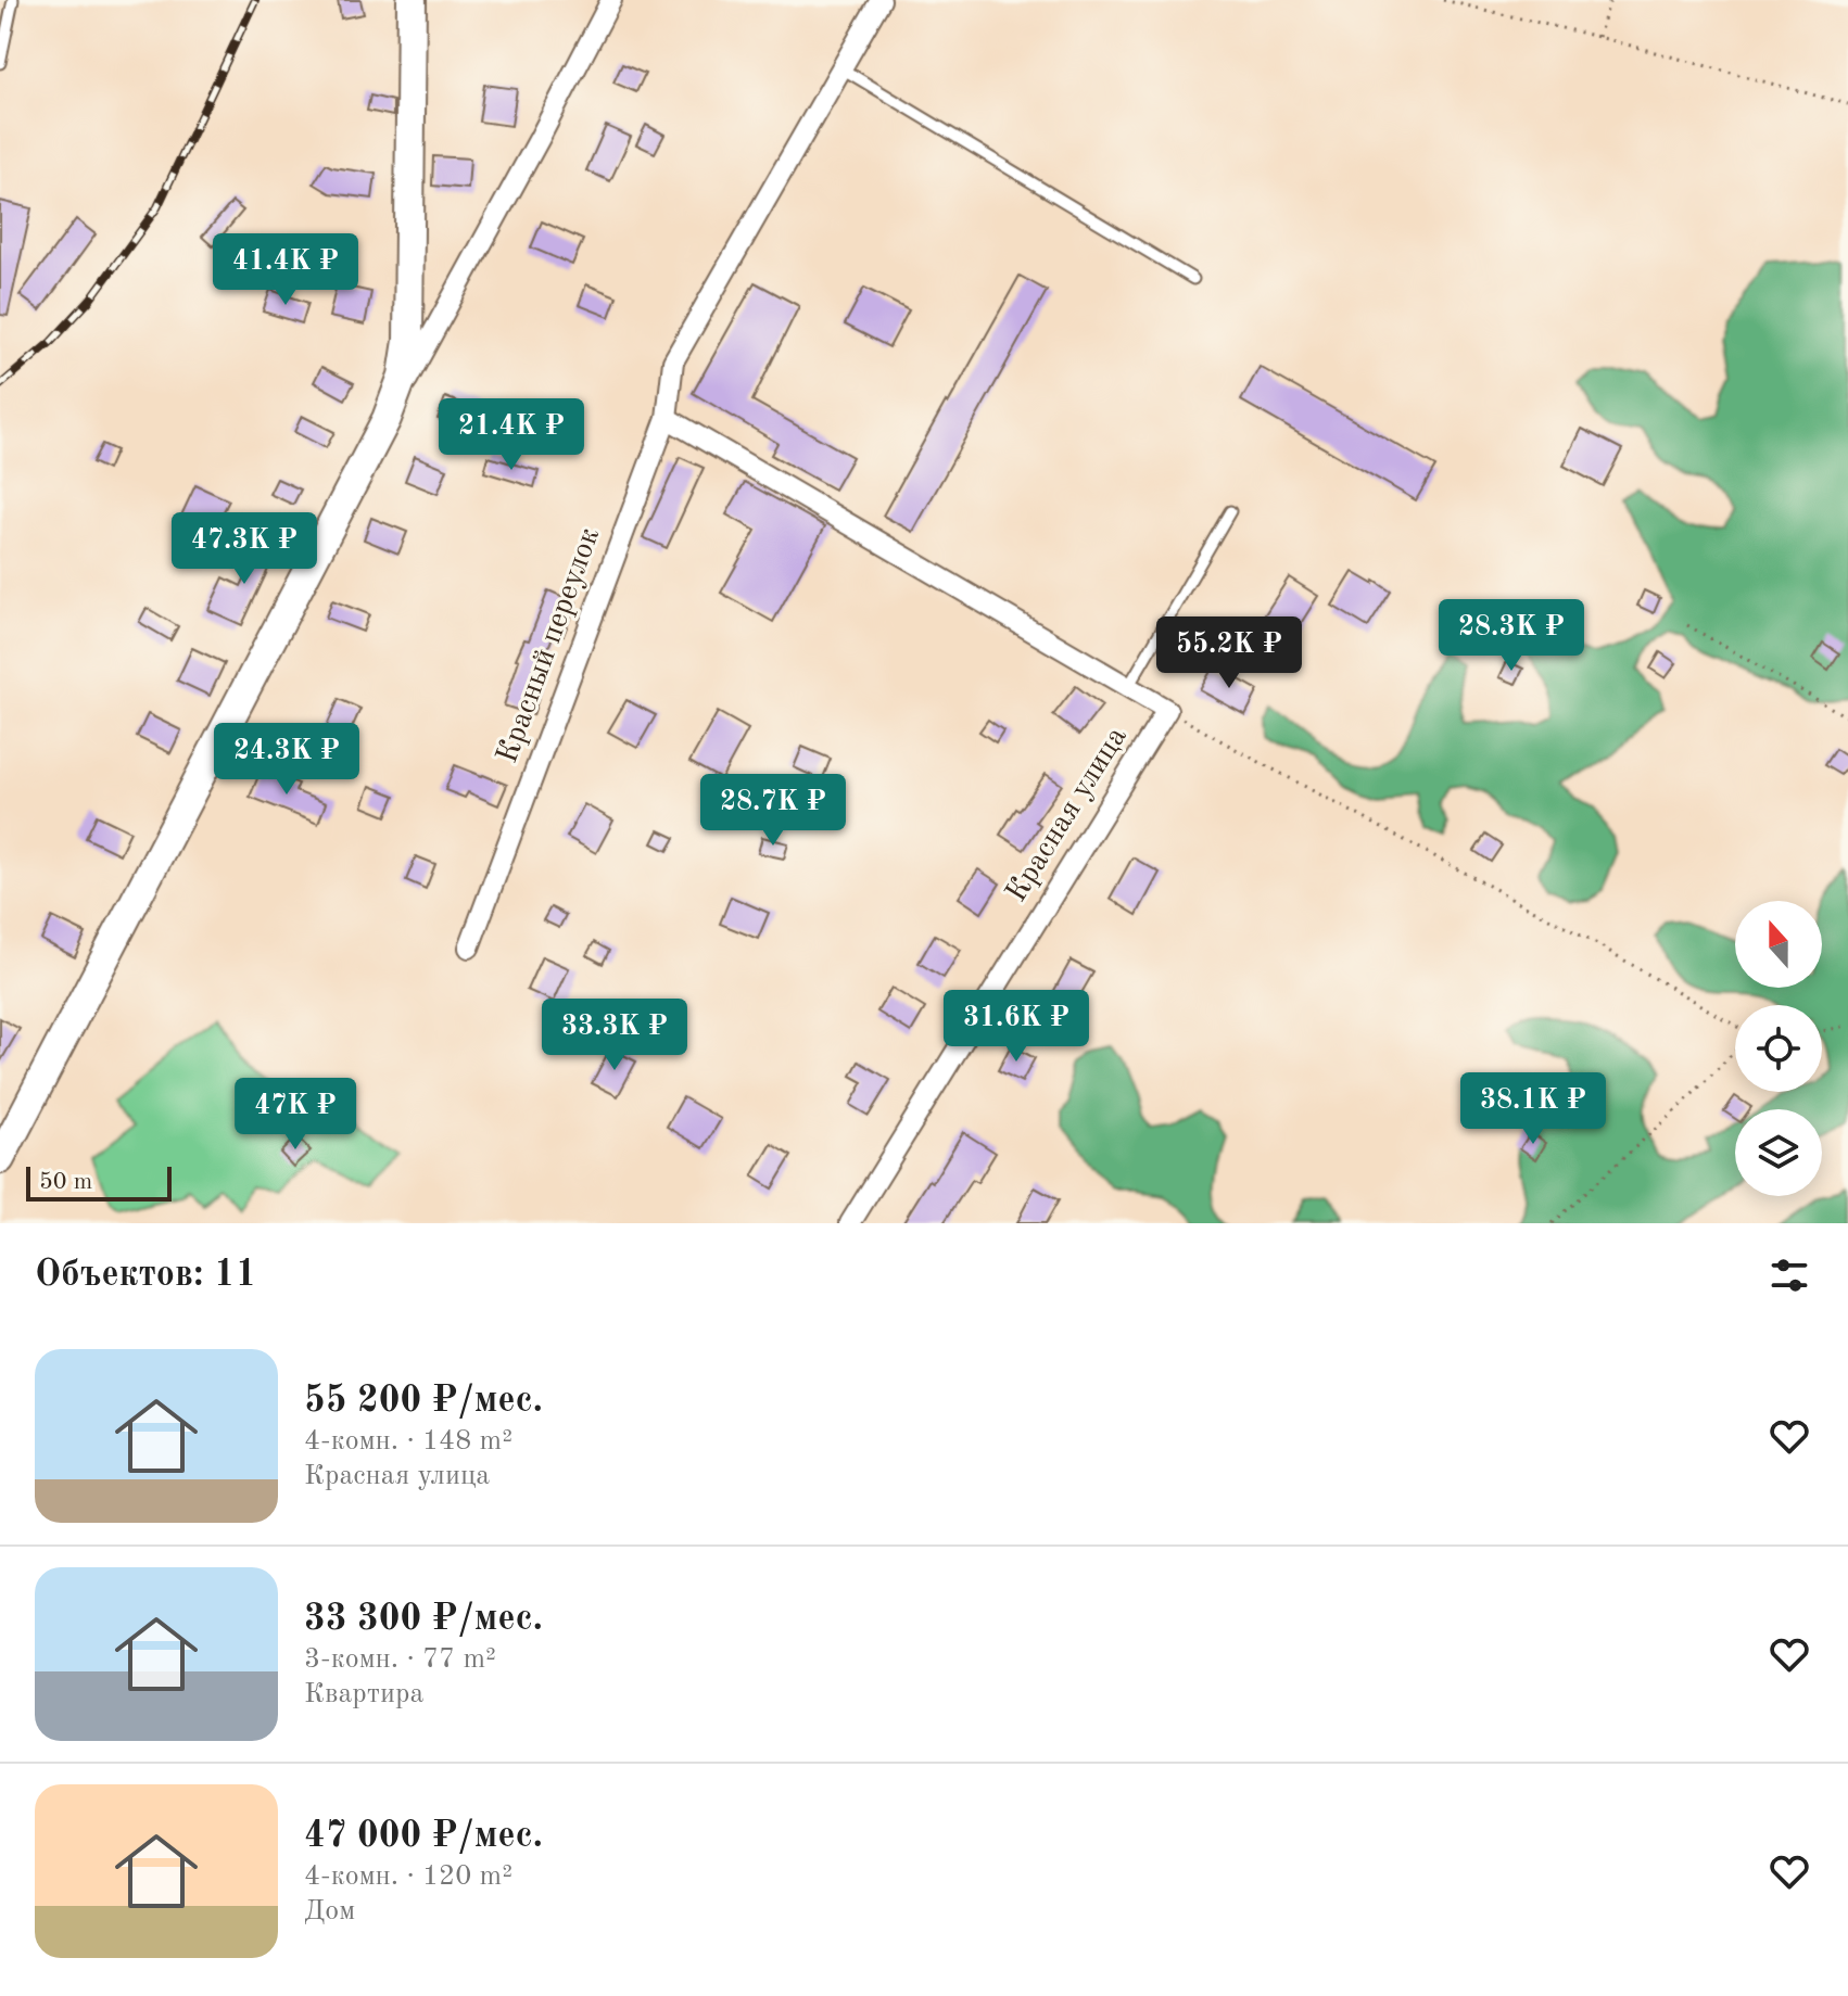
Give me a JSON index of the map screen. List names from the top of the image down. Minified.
{"streets":{"street":["Красный переулок","Красная улица"]},"crossings":[["Красный переулок","Красная улица"]],"scale_bar":"50 m","north":"top","page":{"price":["41.4K ₽","21.4K ₽","47.3K ₽","28.3K ₽","55.2K ₽","24.3K ₽","28.7K ₽","31.6K ₽","33.3K ₽","38.1K ₽","47K ₽"],"scale":"50 m","heading":"Объектов: 11","list":[{"name":"55 200 ₽/мес.","note":"4-комн. · 148 m² · Красная улица"},{"name":"33 300 ₽/мес.","note":"3-комн. · 77 m² · Квартира"},{"name":"47 000 ₽/мес.","note":"4-комн. · 120 m² · Дом"}]}}
